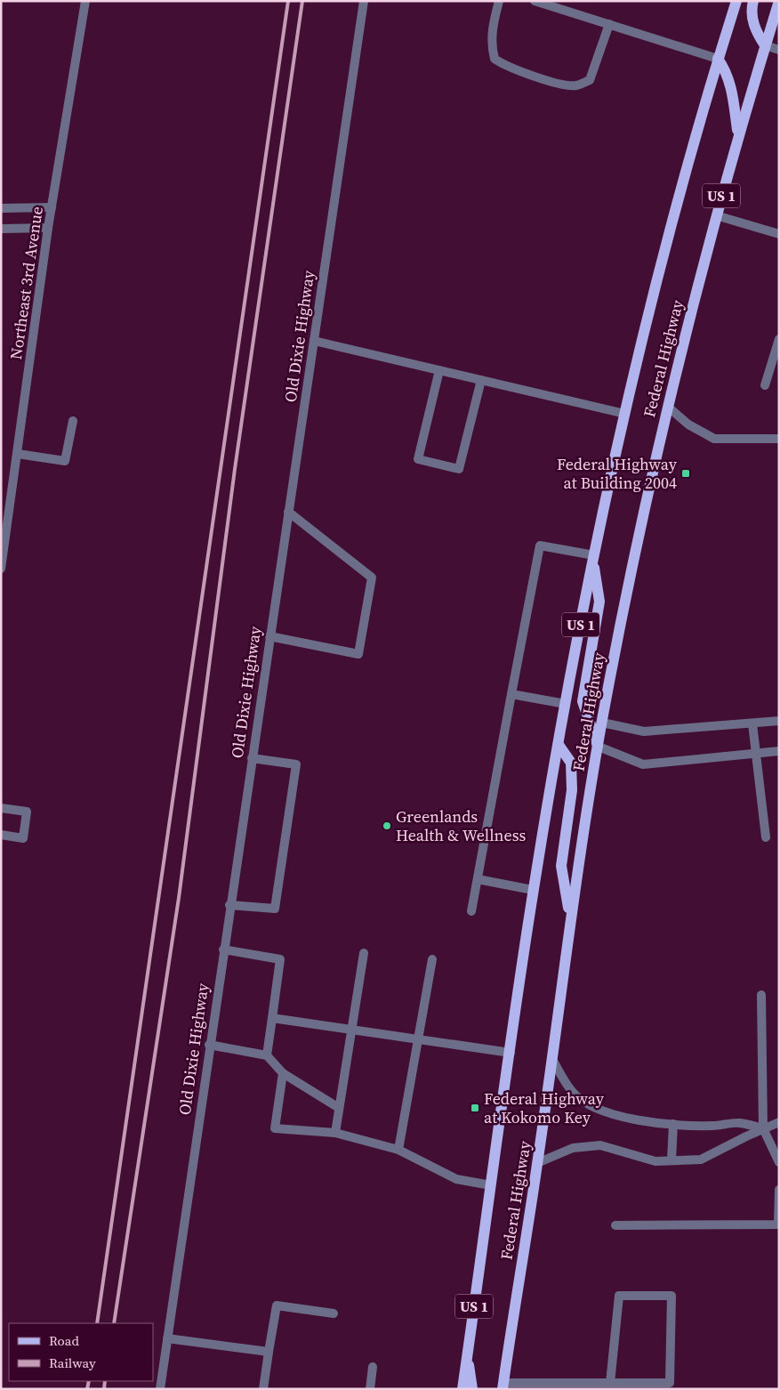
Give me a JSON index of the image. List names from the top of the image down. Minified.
{"streets":{"main road":["US 1","Federal Highway"],"street":["Northeast 3rd Avenue","Old Dixie Highway"]},"places":{"transit":["Federal Highway at Building 2004","Federal Highway at Kokomo Key"],"other":["Greenlands Health & Wellness"]},"legend":["Road","Railway"]}
